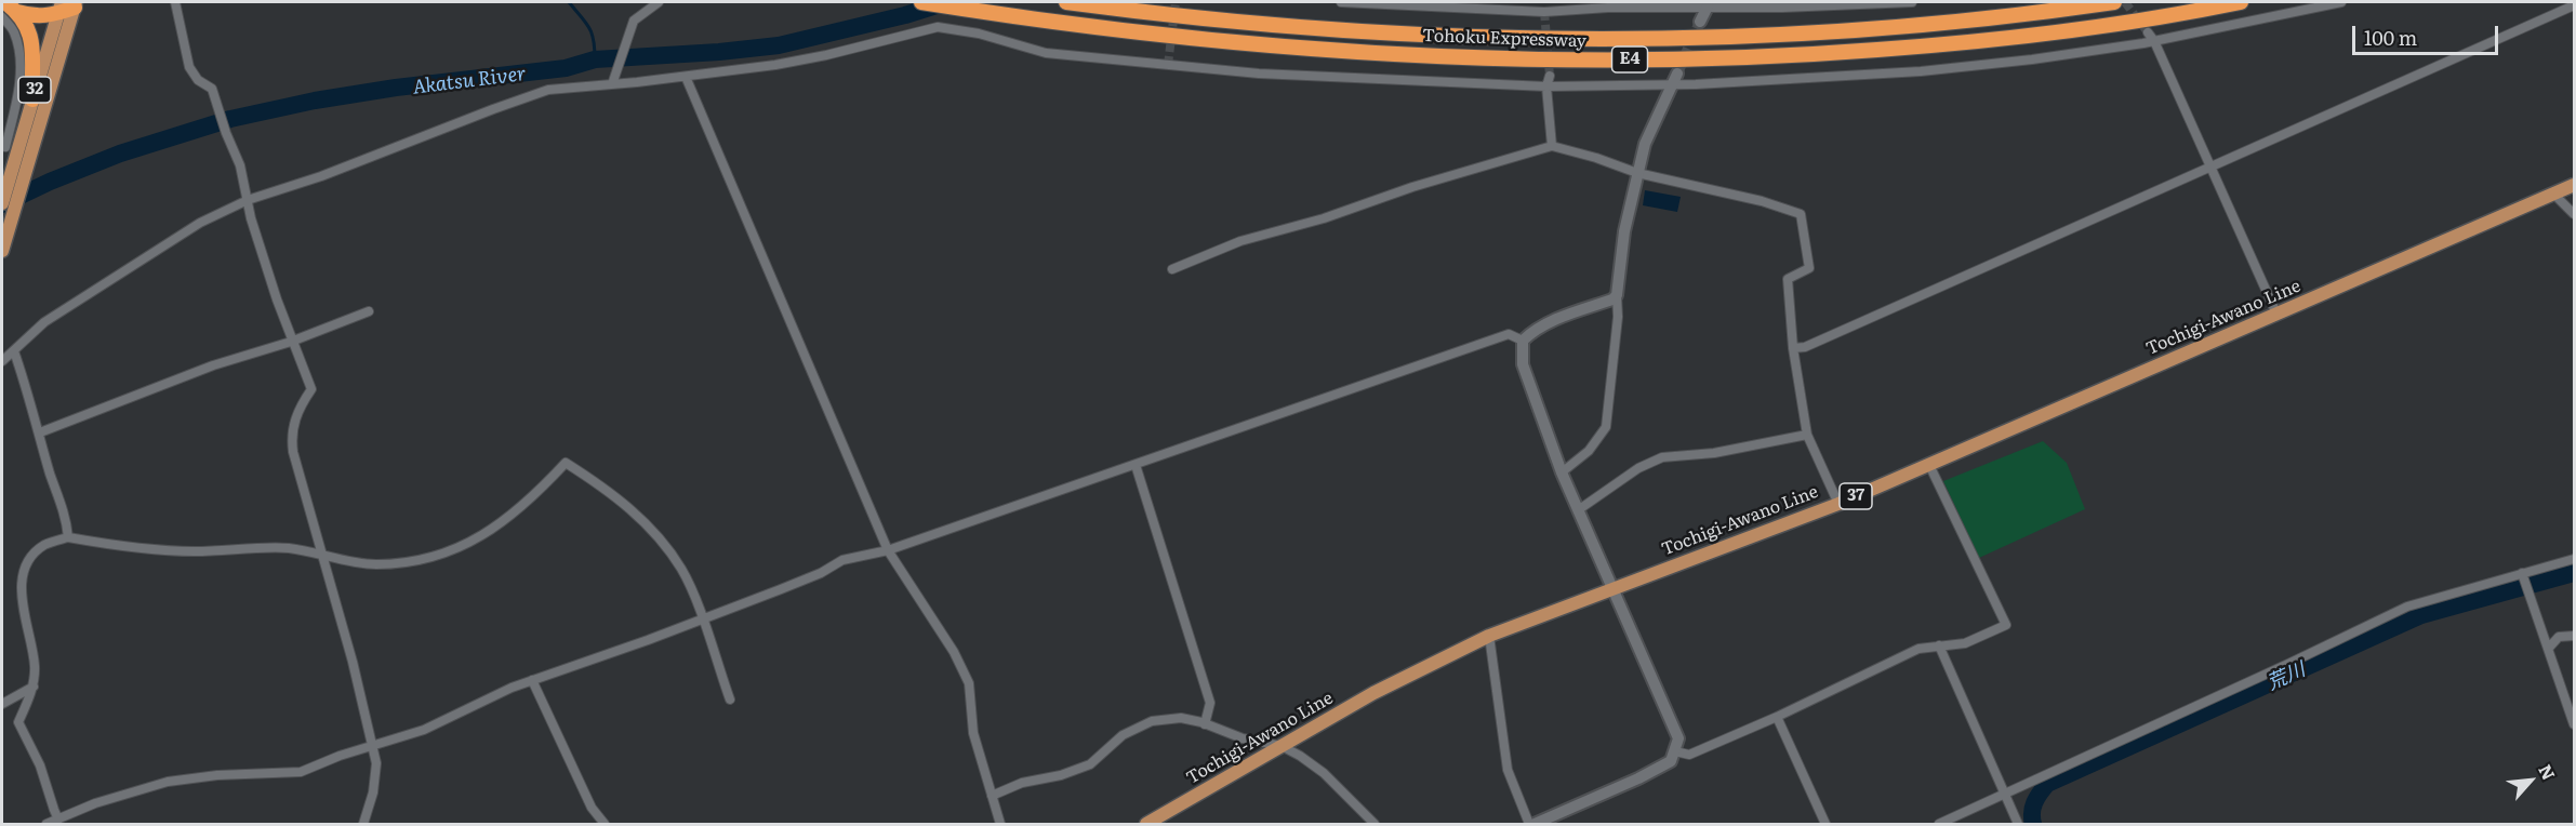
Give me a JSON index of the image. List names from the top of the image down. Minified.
{"streets":{"highway":["Tohoku Expressway","E4"],"main road":["32","Tochigi-Awano Line","37"]},"water":["Akatsu River","荒川"],"scale_bar":"100 m","north":"top right"}
